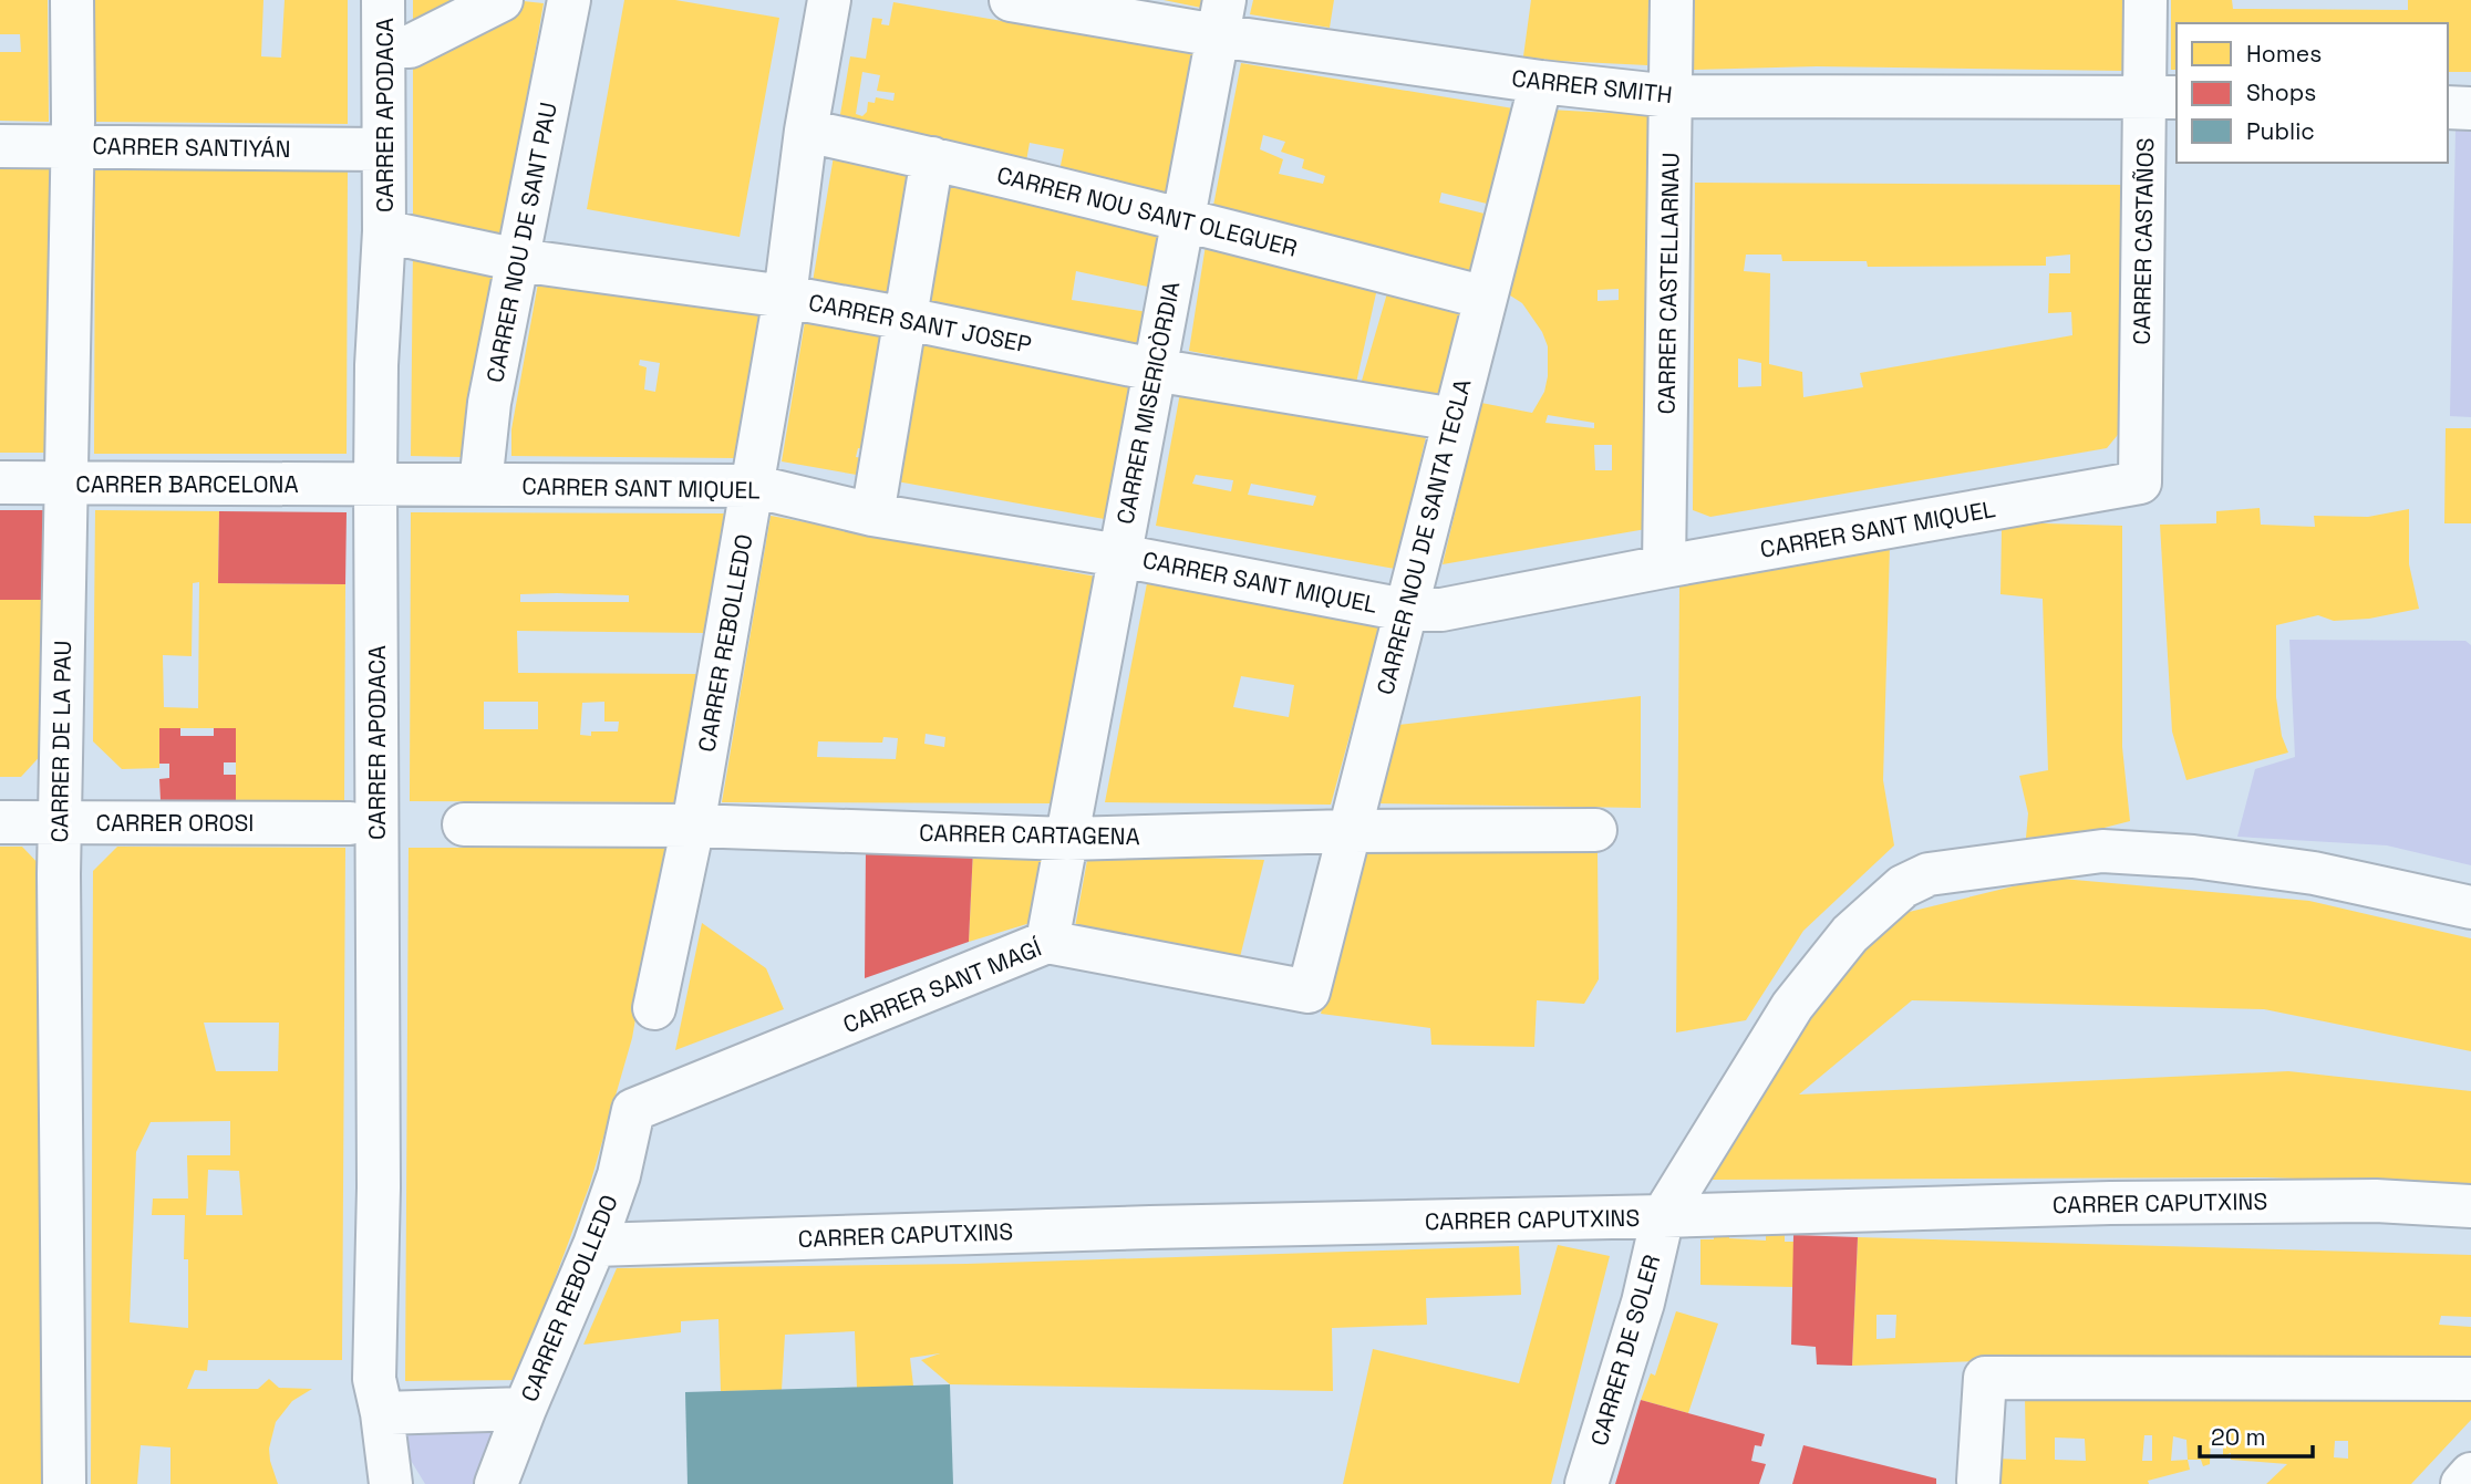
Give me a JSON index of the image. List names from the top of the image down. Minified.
{"streets":{"street":["CARRER SMITH","CARRER APODACA","CARRER SANTIYÁN","CARRER NOU SANT OLEGUER","CARRER CASTAÑOS","CARRER NOU DE SANT PAU","CARRER CASTELLARNAU","CARRER SANT JOSEP","CARRER MISERICÒRDIA","CARRER BARCELONA","CARRER SANT MIQUEL","CARRER NOU DE SANTA TECLA","CARRER REBOLLEDO","CARRER DE LA PAU","CARRER OROSI","CARRER CARTAGENA","CARRER SANT MAGÍ","CARRER CAPUTXINS","CARRER DE SOLER"]},"crossings":[["CARRER SMITH","CARRER CASTAÑOS"],["CARRER SMITH","CARRER CASTELLARNAU"],["CARRER SMITH","CARRER MISERICÒRDIA"],["CARRER SMITH","CARRER NOU DE SANTA TECLA"],["CARRER APODACA","CARRER SANTIYÁN"],["CARRER APODACA","CARRER SANT JOSEP"],["CARRER APODACA","CARRER BARCELONA"],["CARRER APODACA","CARRER SANT MIQUEL"],["CARRER APODACA","CARRER OROSI"],["CARRER SANTIYÁN","CARRER DE LA PAU"],["CARRER NOU SANT OLEGUER","CARRER MISERICÒRDIA"],["CARRER NOU SANT OLEGUER","CARRER NOU DE SANTA TECLA"],["CARRER NOU SANT OLEGUER","CARRER REBOLLEDO"],["CARRER CASTAÑOS","CARRER SANT MIQUEL"],["CARRER NOU DE SANT PAU","CARRER SANT JOSEP"],["CARRER NOU DE SANT PAU","CARRER SANT MIQUEL"],["CARRER CASTELLARNAU","CARRER SANT MIQUEL"],["CARRER SANT JOSEP","CARRER MISERICÒRDIA"],["CARRER SANT JOSEP","CARRER NOU DE SANTA TECLA"],["CARRER SANT JOSEP","CARRER REBOLLEDO"],["CARRER MISERICÒRDIA","CARRER SANT MIQUEL"],["CARRER MISERICÒRDIA","CARRER CARTAGENA"],["CARRER MISERICÒRDIA","CARRER SANT MAGÍ"],["CARRER BARCELONA","CARRER SANT MIQUEL"],["CARRER BARCELONA","CARRER DE LA PAU"],["CARRER SANT MIQUEL","CARRER NOU DE SANTA TECLA"],["CARRER SANT MIQUEL","CARRER REBOLLEDO"],["CARRER NOU DE SANTA TECLA","CARRER CARTAGENA"],["CARRER NOU DE SANTA TECLA","CARRER SANT MAGÍ"],["CARRER REBOLLEDO","CARRER CARTAGENA"],["CARRER REBOLLEDO","CARRER SANT MAGÍ"],["CARRER REBOLLEDO","CARRER CAPUTXINS"],["CARRER DE LA PAU","CARRER OROSI"],["CARRER CAPUTXINS","CARRER DE SOLER"]],"legend":["Homes","Shops","Public"],"scale_bar":"20 m"}
